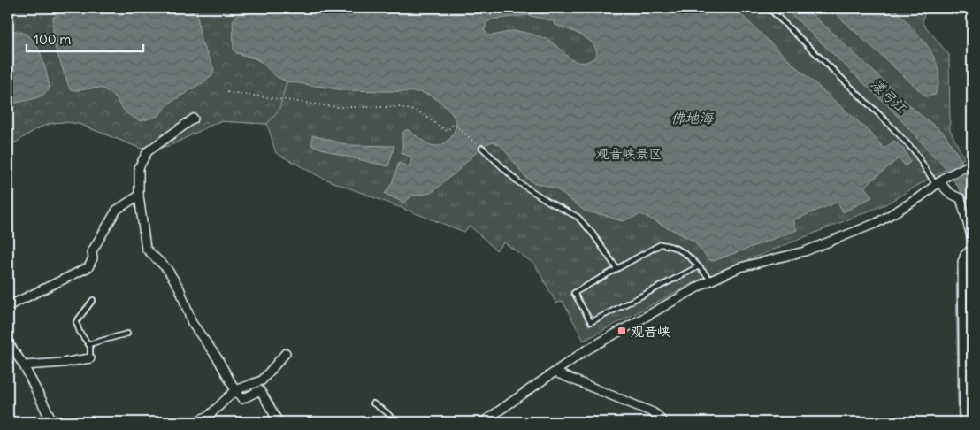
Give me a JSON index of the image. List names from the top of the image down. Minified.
{"water":["漾弓江","佛地海"],"parks":["观音峡景区"],"places":{"transit":["观音峡"]},"scale_bar":"100 m"}
